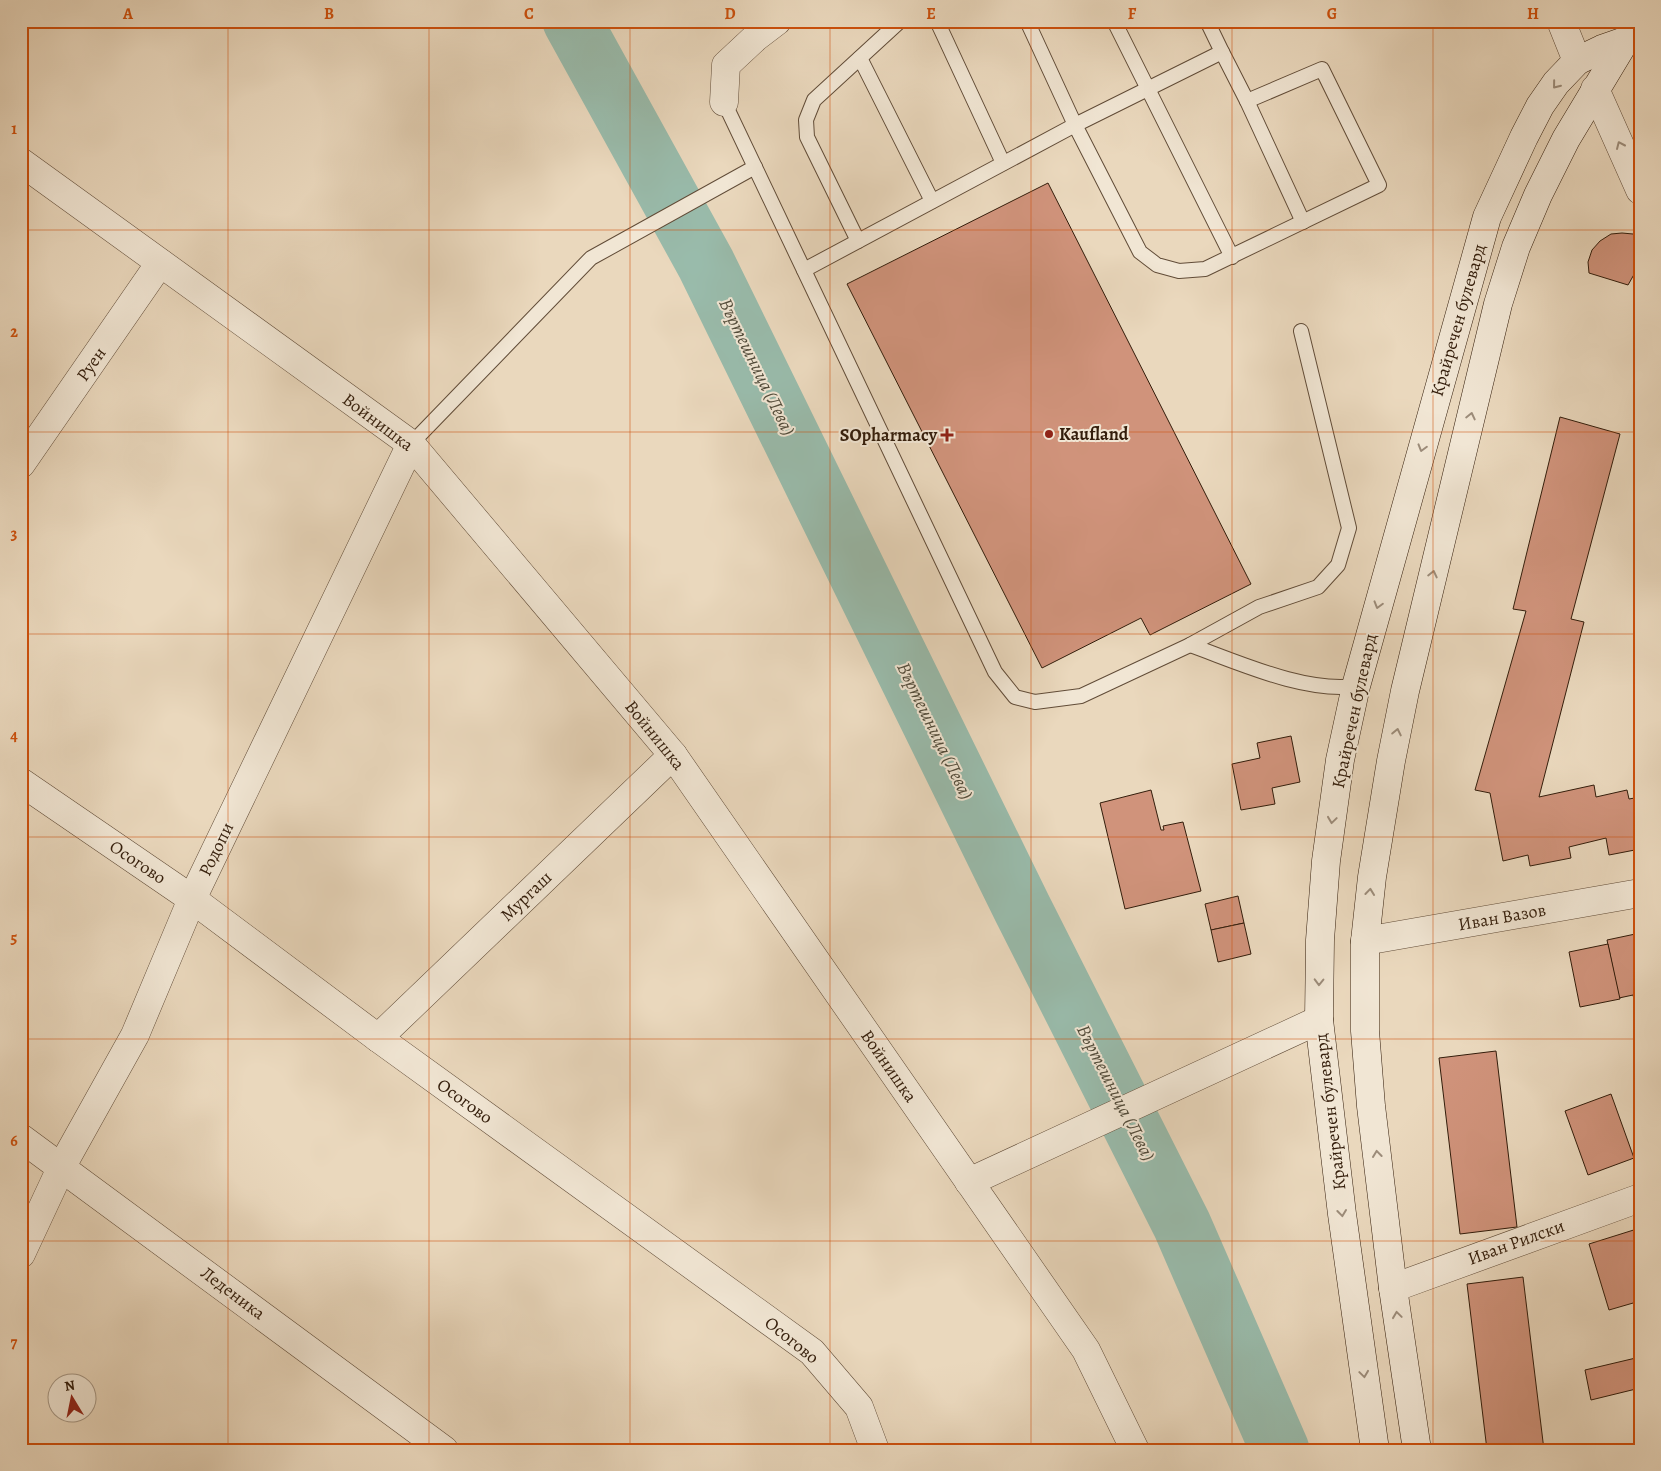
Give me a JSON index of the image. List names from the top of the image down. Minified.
{"streets":{"street":["Крайречен булевард","Руен","Войнишка","Родопи","Осогово","Мургаш","Иван Вазов","Иван Рилски","Леденика"]},"crossings":[["Крайречен булевард","Иван Вазов"],["Крайречен булевард","Иван Рилски"],["Руен","Войнишка"],["Войнишка","Родопи"],["Войнишка","Мургаш"],["Родопи","Осогово"],["Родопи","Леденика"],["Осогово","Мургаш"]],"water":["Въртешница (Лева)"],"places":{"other":["Kaufland"],"health":["SOpharmacy"]},"north":"top","grid":{"columns":["A","B","C","D","E","F","G","H"],"rows":["1","2","3","4","5","6","7"]}}
